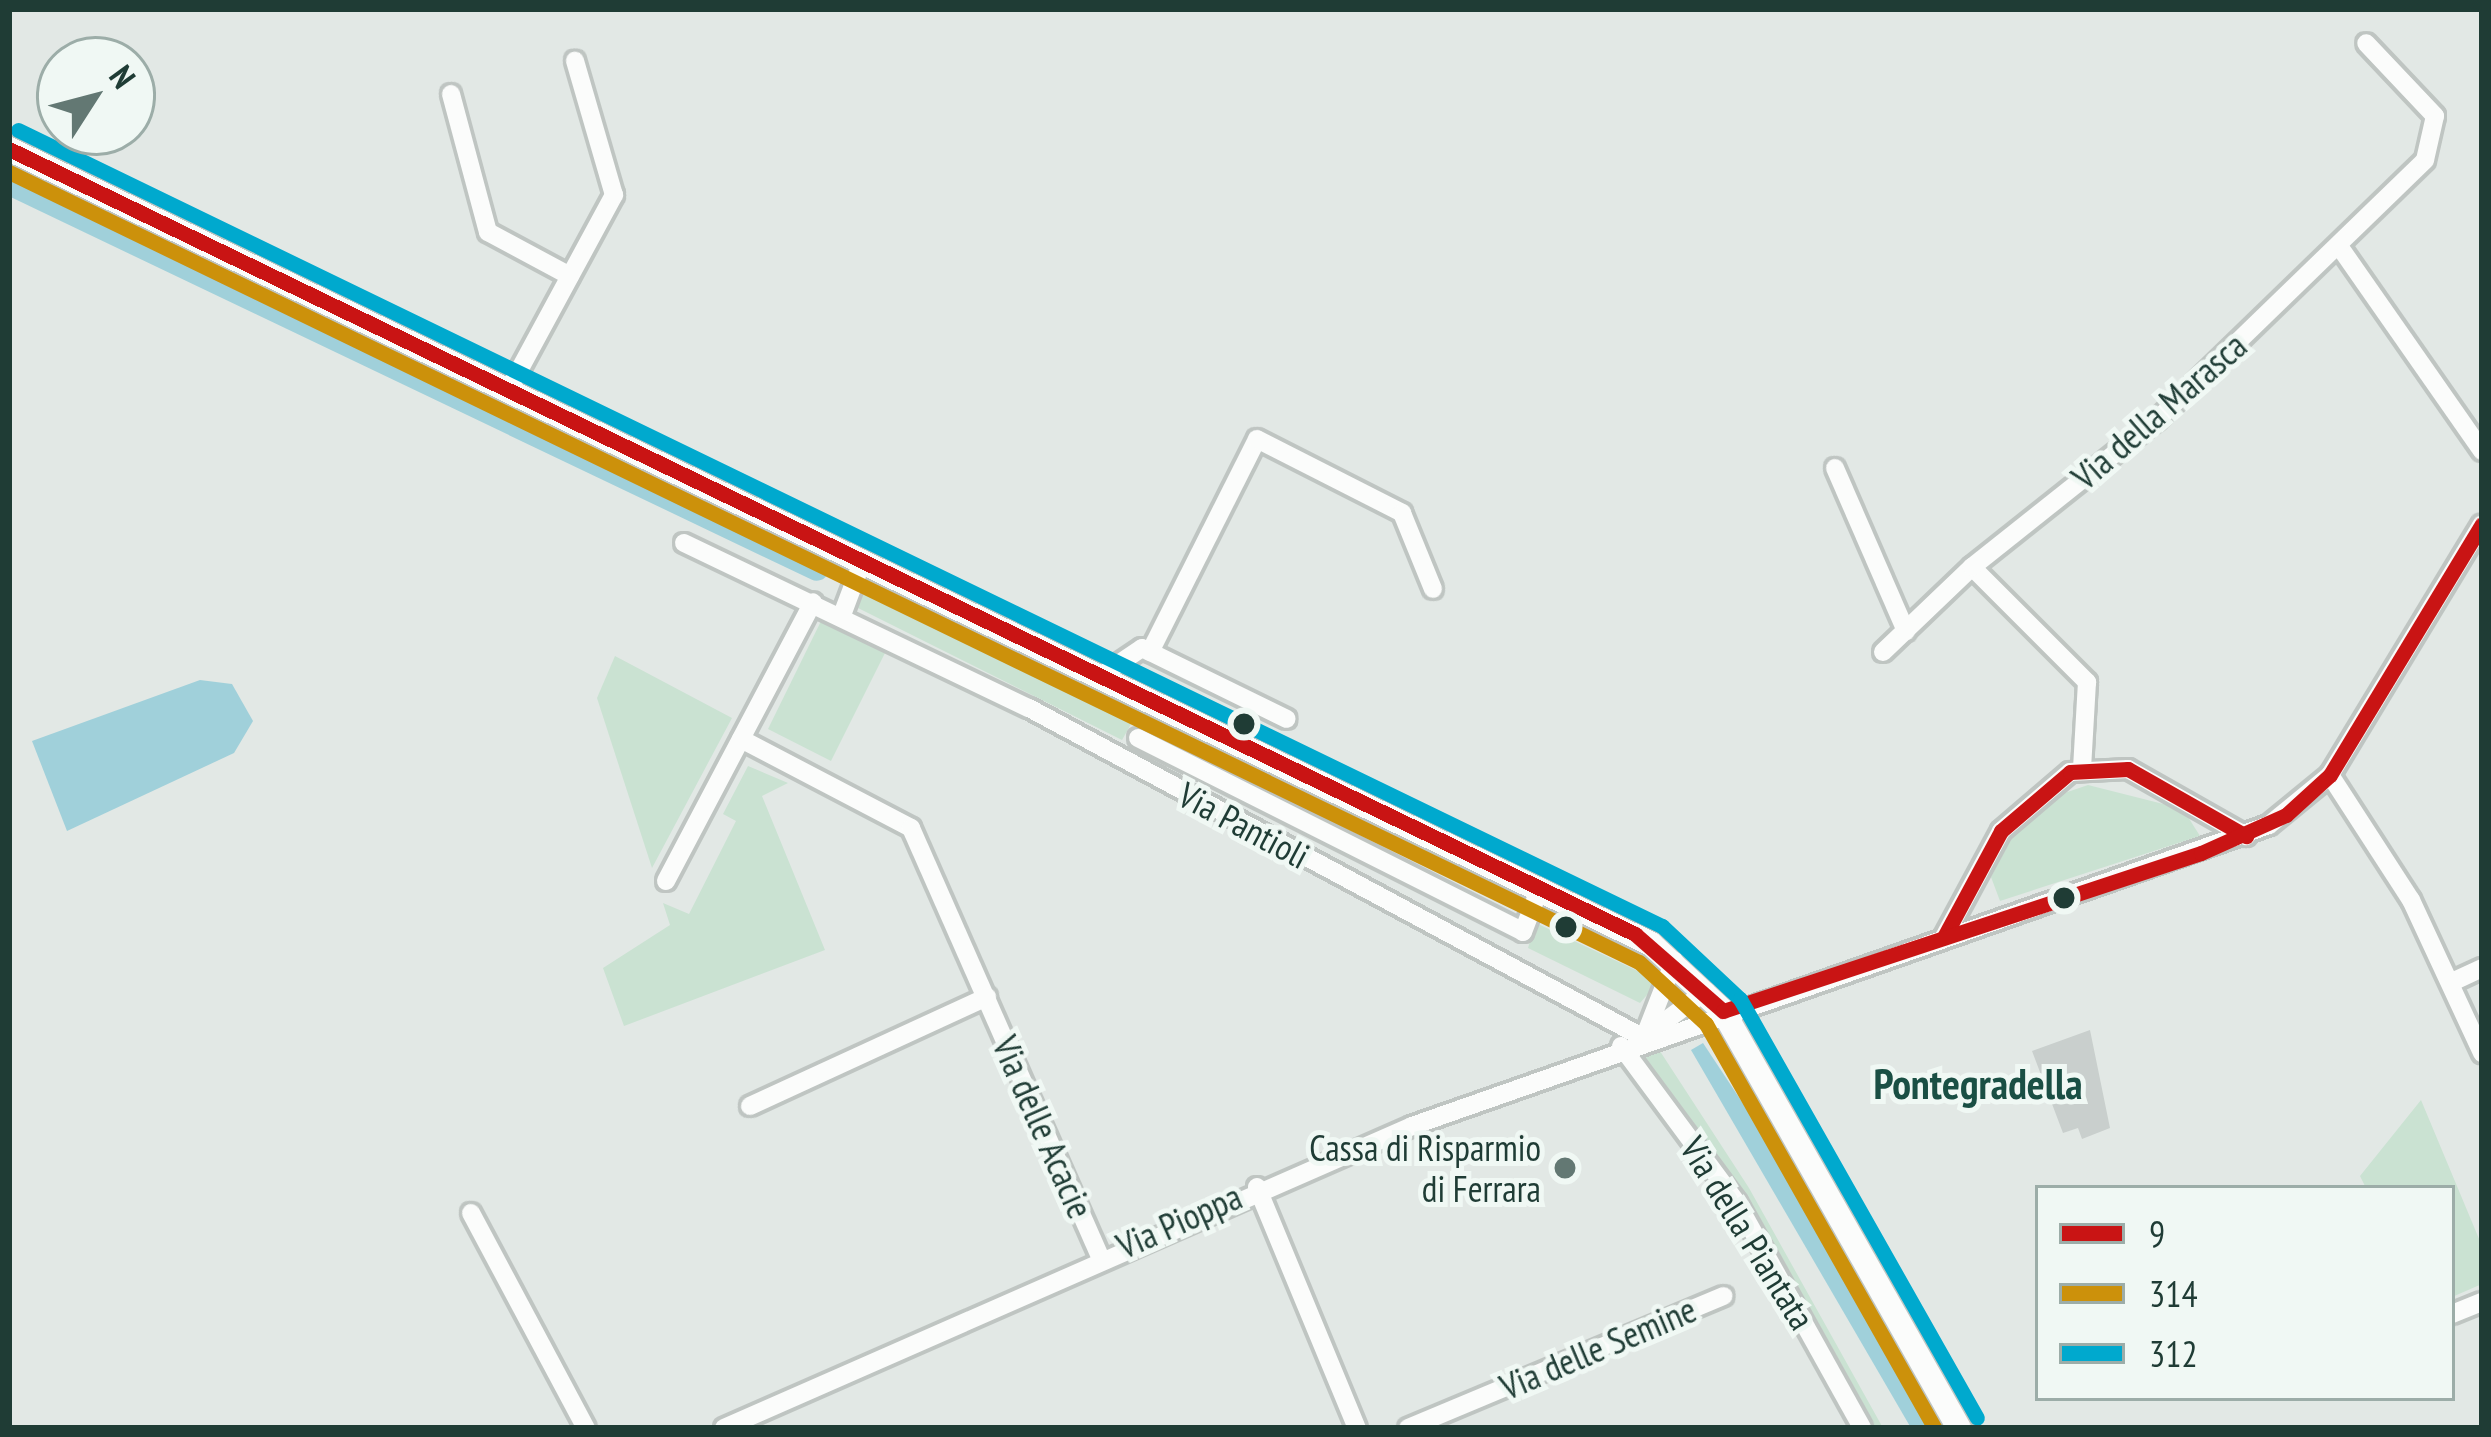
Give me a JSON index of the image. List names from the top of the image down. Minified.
{"streets":{"street":["Via della Marasca","Via Pantioli","Via delle Acacie","Via Pioppa","Via della Piantata","Via delle Semine"]},"crossings":[["Via Pantioli","Via Pioppa"],["Via delle Acacie","Via Pioppa"],["Via Pioppa","Via della Piantata"]],"districts":["Pontegradella"],"places":["Cassa di Risparmio di Ferrara"],"lines":["transit line 312","transit line 9","transit line 314"],"legend":["9","314","312"],"north":"top right"}
